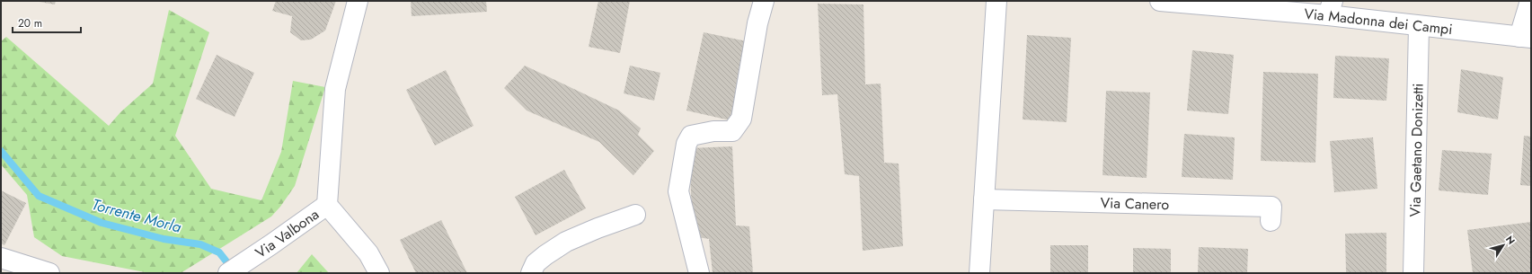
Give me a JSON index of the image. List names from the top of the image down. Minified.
{"streets":{"street":["Via Madonna dei Campi","Via Gaetano Donizetti","Via Canero","Via Valbona"]},"crossings":[["Via Madonna dei Campi","Via Gaetano Donizetti"]],"water":["Torrente Morla"],"scale_bar":"20 m","north":"top right"}
